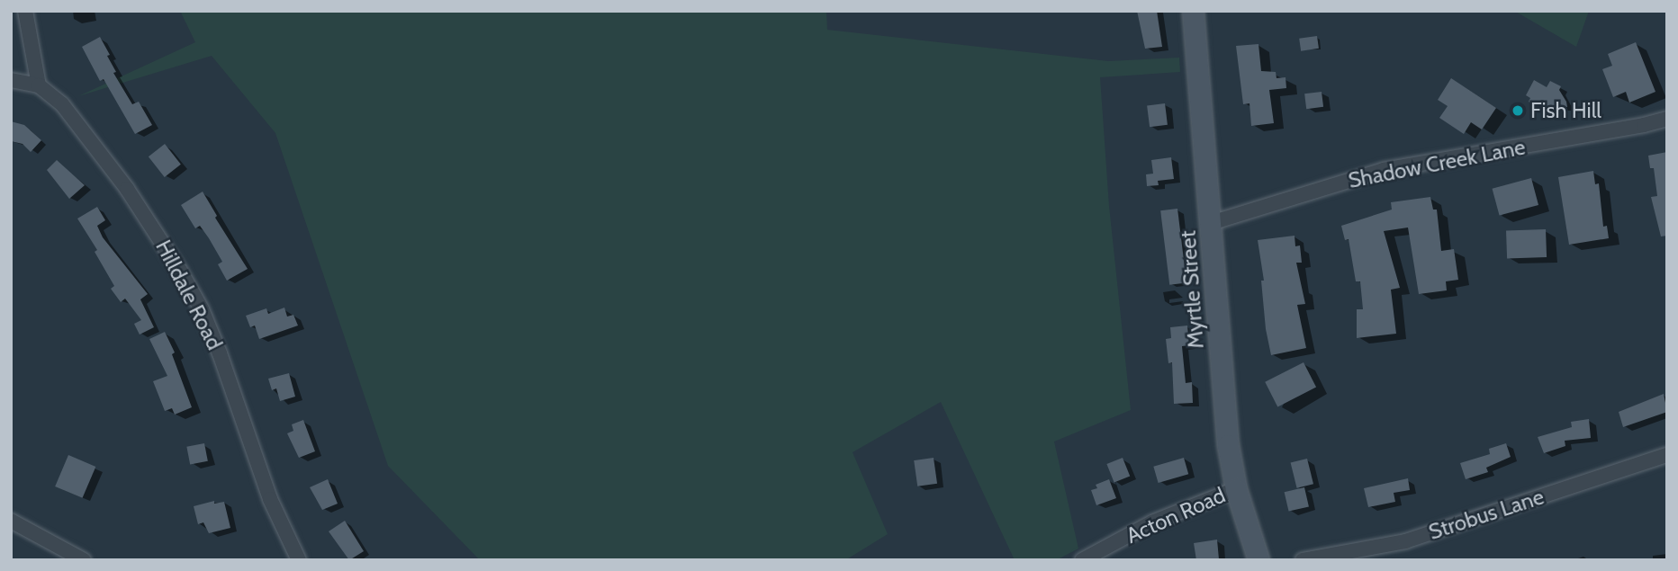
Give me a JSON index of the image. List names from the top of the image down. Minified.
{"streets":{"street":["Shadow Creek Lane","Myrtle Street","Hilldale Road","Strobus Lane","Acton Road"]},"crossings":[["Shadow Creek Lane","Myrtle Street"],["Myrtle Street","Acton Road"]],"places":["Fish Hill"]}
